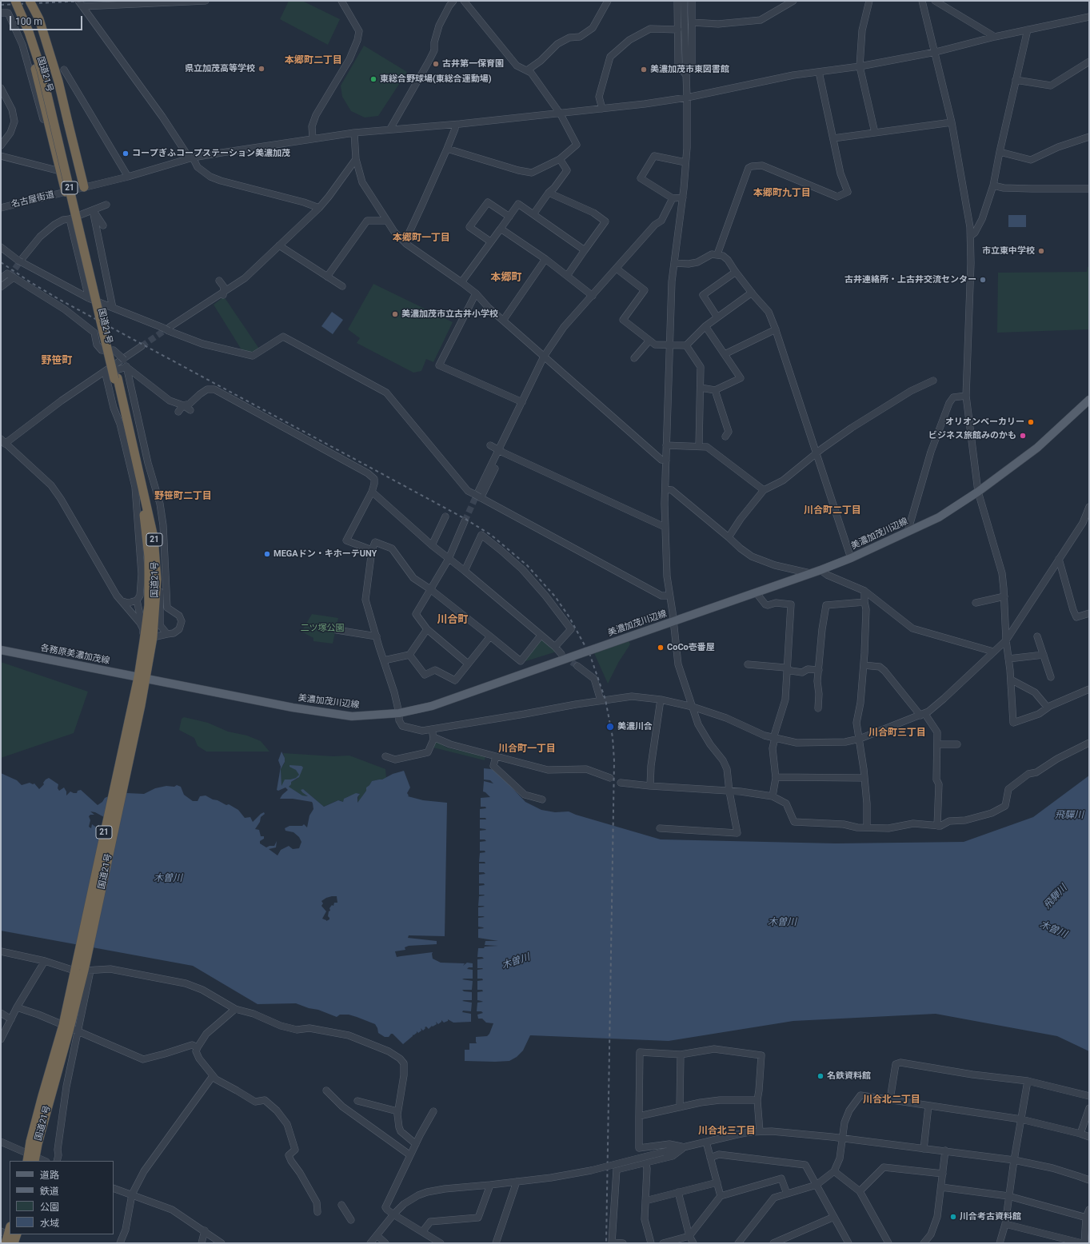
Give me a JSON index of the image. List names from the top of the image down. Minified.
{"streets":{"highway":["国道21号","21"],"main road":["美濃加茂川辺線","各務原美濃加茂線"],"street":["名古屋街道"]},"crossings":[["国道21号","美濃加茂川辺線"],["国道21号","各務原美濃加茂線"],["21","名古屋街道"],["美濃加茂川辺線","各務原美濃加茂線"]],"districts":["本郷町二丁目","本郷町九丁目","本郷町一丁目","本郷町","野笹町","野笹町二丁目","川合町二丁目","川合町","川合町三丁目","川合町一丁目","川合北二丁目","川合北三丁目"],"water":["飛驒川","木曽川","飛騨川"],"parks":["二ツ塚公園"],"places":["古井第一保育園","県立加茂高等学校","美濃加茂市東図書館","東総合野球場(東総合運動場)","コープぎふコープステーション美濃加茂","市立東中学校","古井連絡所・上古井交流センター","美濃加茂市立古井小学校","オリオンベーカリー","ビジネス旅館みのかも","MEGAドン・キホーテUNY","CoCo壱番屋","美濃川合","名鉄資料館","川合考古資料館"],"legend":["道路","鉄道","公園","水域"],"scale_bar":"100 m"}
